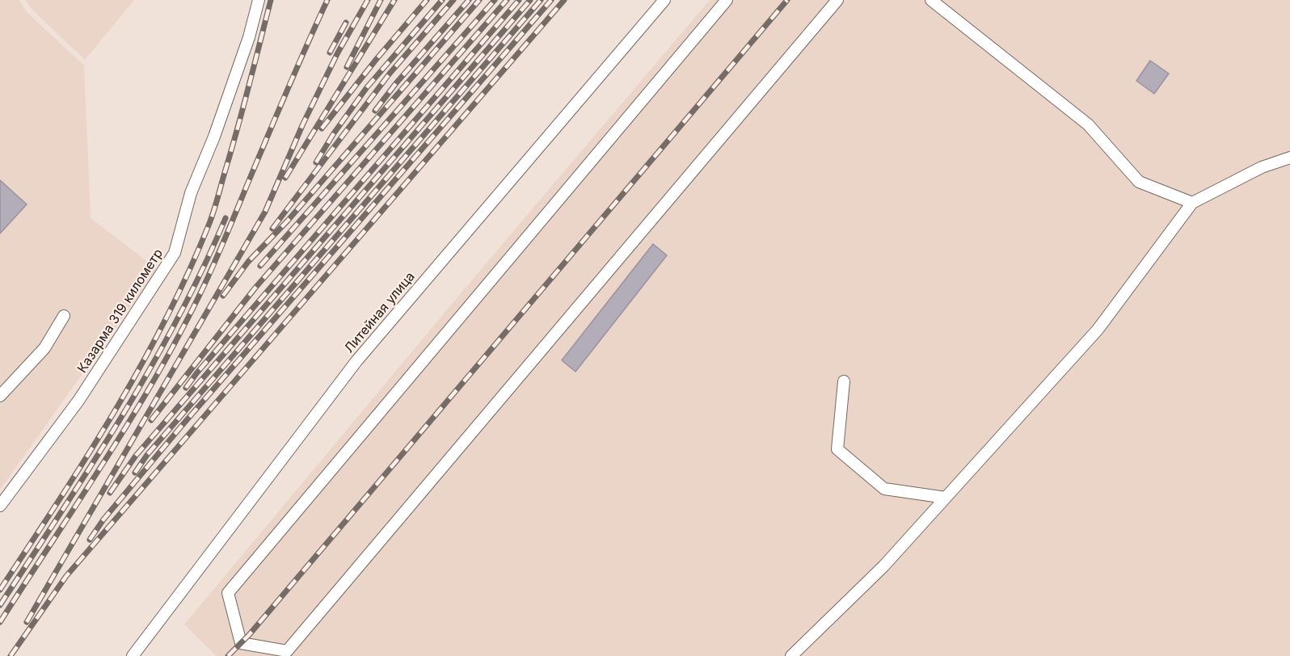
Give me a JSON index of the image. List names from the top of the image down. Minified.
{"streets":{"lane":["Казарма 319 километр","Литейная улица"]}}
